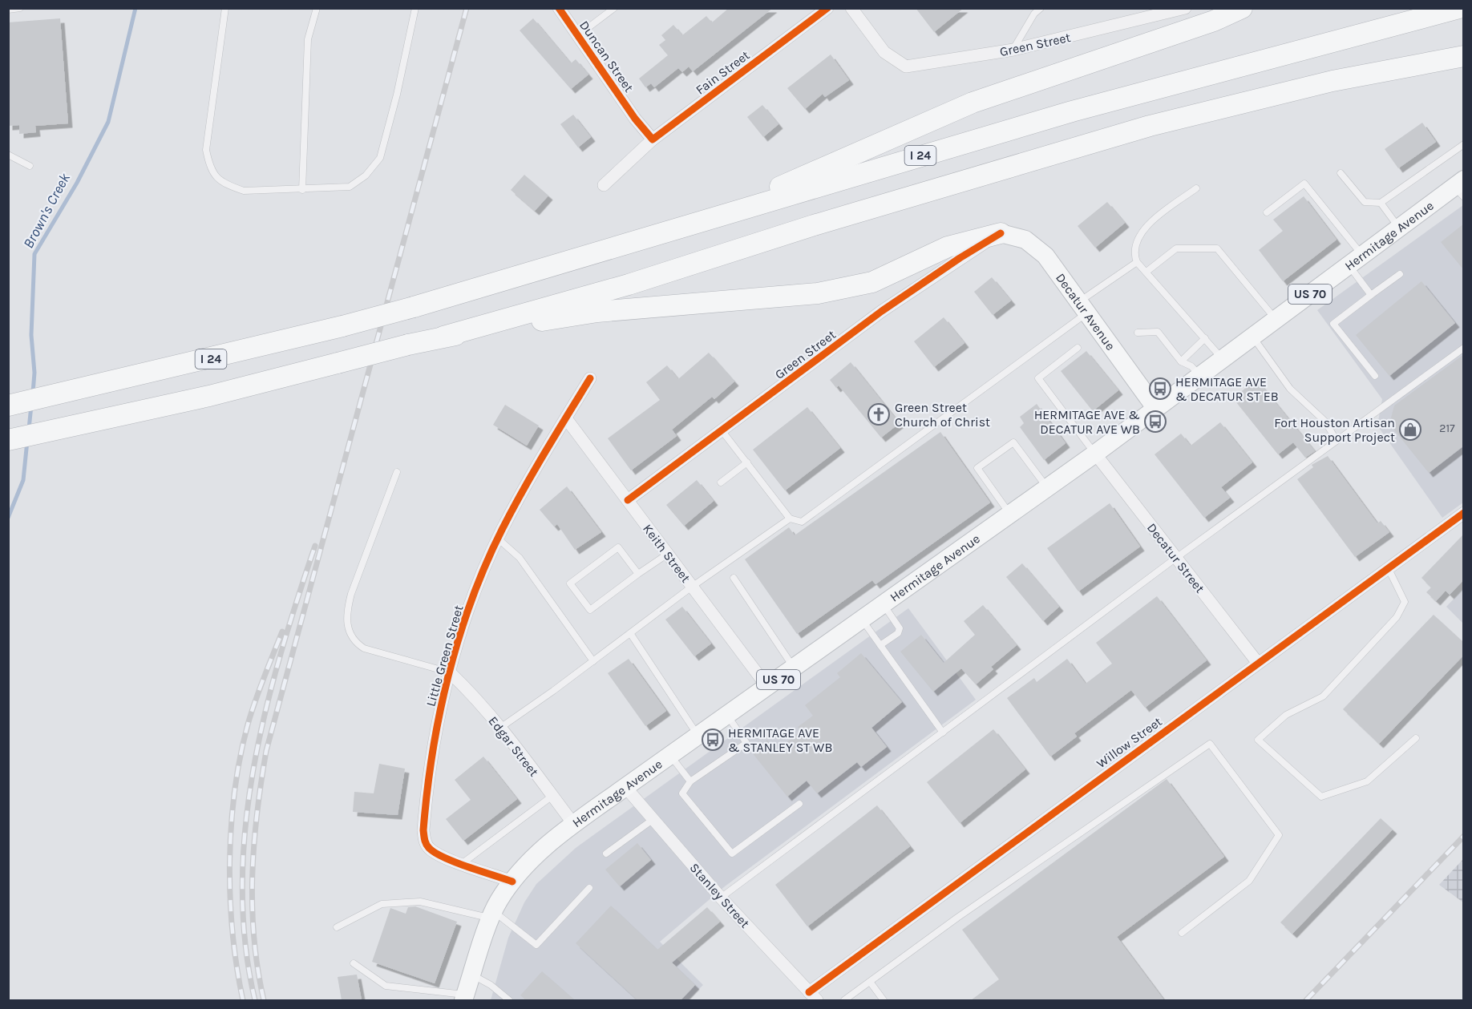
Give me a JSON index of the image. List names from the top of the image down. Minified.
{"streets":{"highway":["I 24"],"main road":["Hermitage Avenue","US 70","Decatur Avenue"],"street":["Green Street","Duncan Street","Fain Street","Keith Street","Decatur Street","Little Green Street","Willow Street","Edgar Street","Stanley Street"]},"crossings":[["Green Street","Decatur Avenue"],["Green Street","Keith Street"],["Duncan Street","Fain Street"],["Hermitage Avenue","Decatur Avenue"],["Hermitage Avenue","Keith Street"],["Hermitage Avenue","Decatur Street"],["Hermitage Avenue","Little Green Street"],["Hermitage Avenue","Edgar Street"],["Hermitage Avenue","Stanley Street"],["Keith Street","Little Green Street"],["Decatur Street","Willow Street"],["Little Green Street","Edgar Street"],["Willow Street","Stanley Street"]],"water":["Brown's Creek"],"places":{"bus stop":["HERMITAGE AVE & DECATUR ST EB","HERMITAGE AVE & DECATUR AVE WB","HERMITAGE AVE & STANLEY ST WB"],"church":["Green Street Church of Christ"],"shop":["Fort Houston Artisan Support Project"]},"house_numbers":["217"]}
